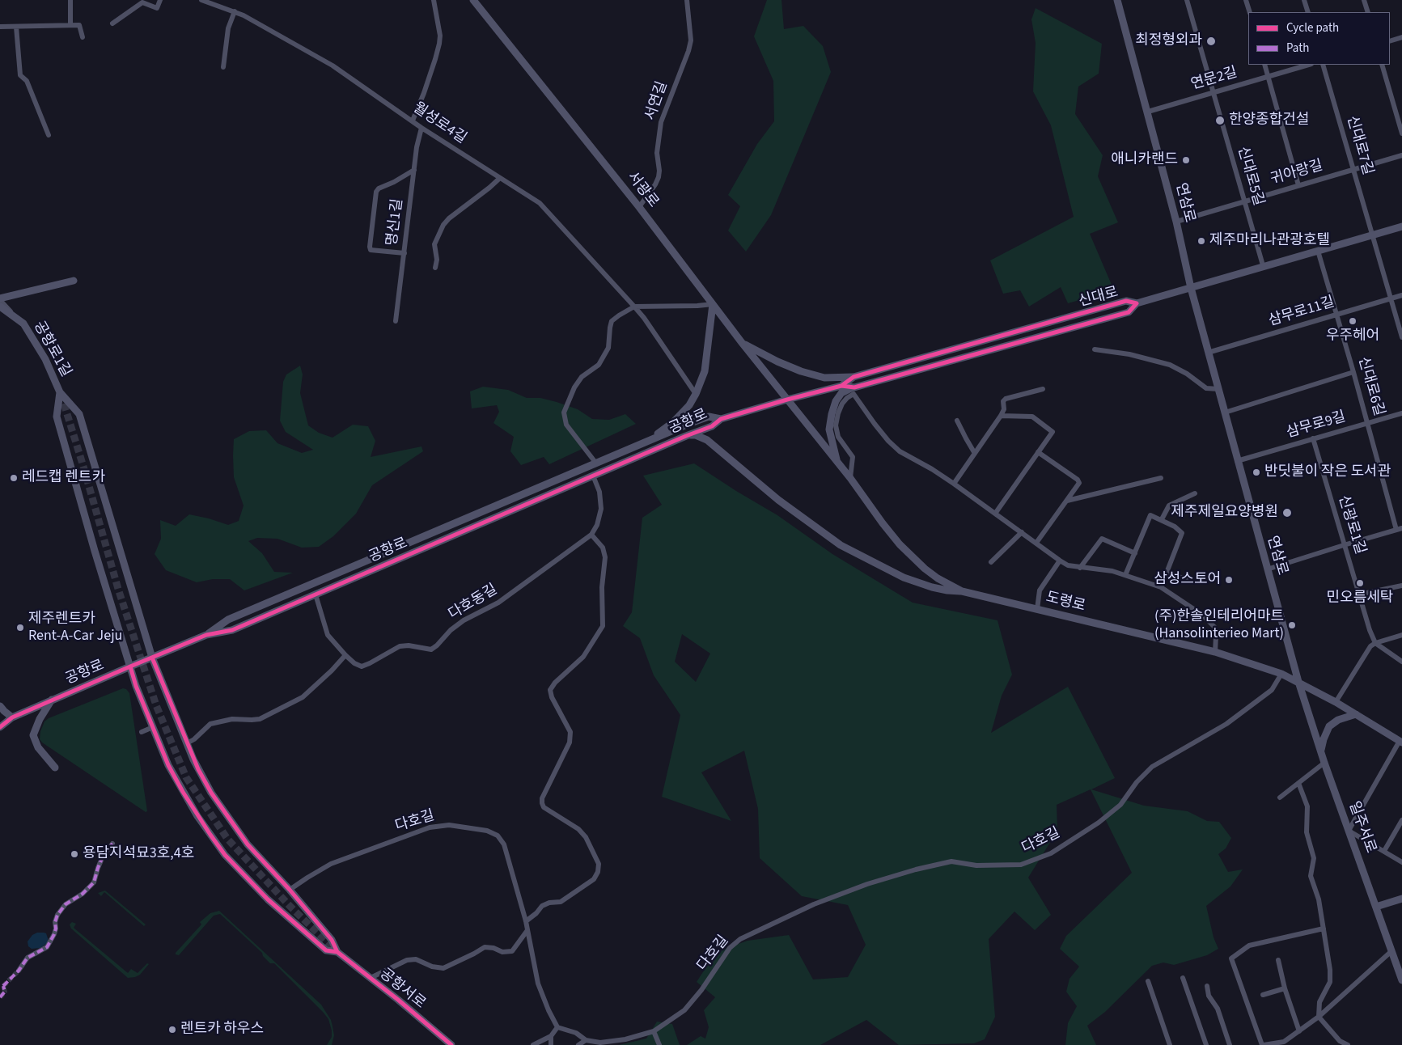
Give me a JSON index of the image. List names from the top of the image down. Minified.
{"streets":{"street":["연문2길","서연길","월성로4길","신대로7길","귀아랑길","신대로5길","서광로","연삼로","명신1길","신대로","삼무로11길","공항로1길","신대로6길","공항로","삼무로9길","신광로1길","다호동길","도령로","다호길","일주서로","공항서로"]},"crossings":[["연문2길","신대로5길"],["연문2길","연삼로"],["서연길","서광로"],["월성로4길","명신1길"],["신대로7길","귀아랑길"],["신대로7길","신대로"],["신대로7길","삼무로11길"],["귀아랑길","신대로5길"],["귀아랑길","연삼로"],["신대로5길","신대로"],["서광로","신대로"],["서광로","공항로"],["서광로","도령로"],["연삼로","신대로"],["연삼로","삼무로11길"],["연삼로","삼무로9길"],["연삼로","도령로"],["연삼로","일주서로"],["신대로","신대로6길"],["신대로","공항로"],["신대로","도령로"],["삼무로11길","신대로6길"],["신대로6길","삼무로9길"],["공항로","도령로"],["삼무로9길","신광로1길"],["도령로","다호길"],["도령로","일주서로"]],"places":["최정형외과","한양종합건설","애니카랜드","제주마리나관광호텔","우주헤어","반딧불이 작은 도서관","레드캡 렌트카","제주제일요양병원","삼성스토어","민오름세탁","(주)한솔인테리어마트 (Hansolinterieo Mart)","제주렌트카 Rent-A-Car Jeju","용담지석묘3호,4호","렌트카 하우스"],"legend":["Cycle path","Path"]}
